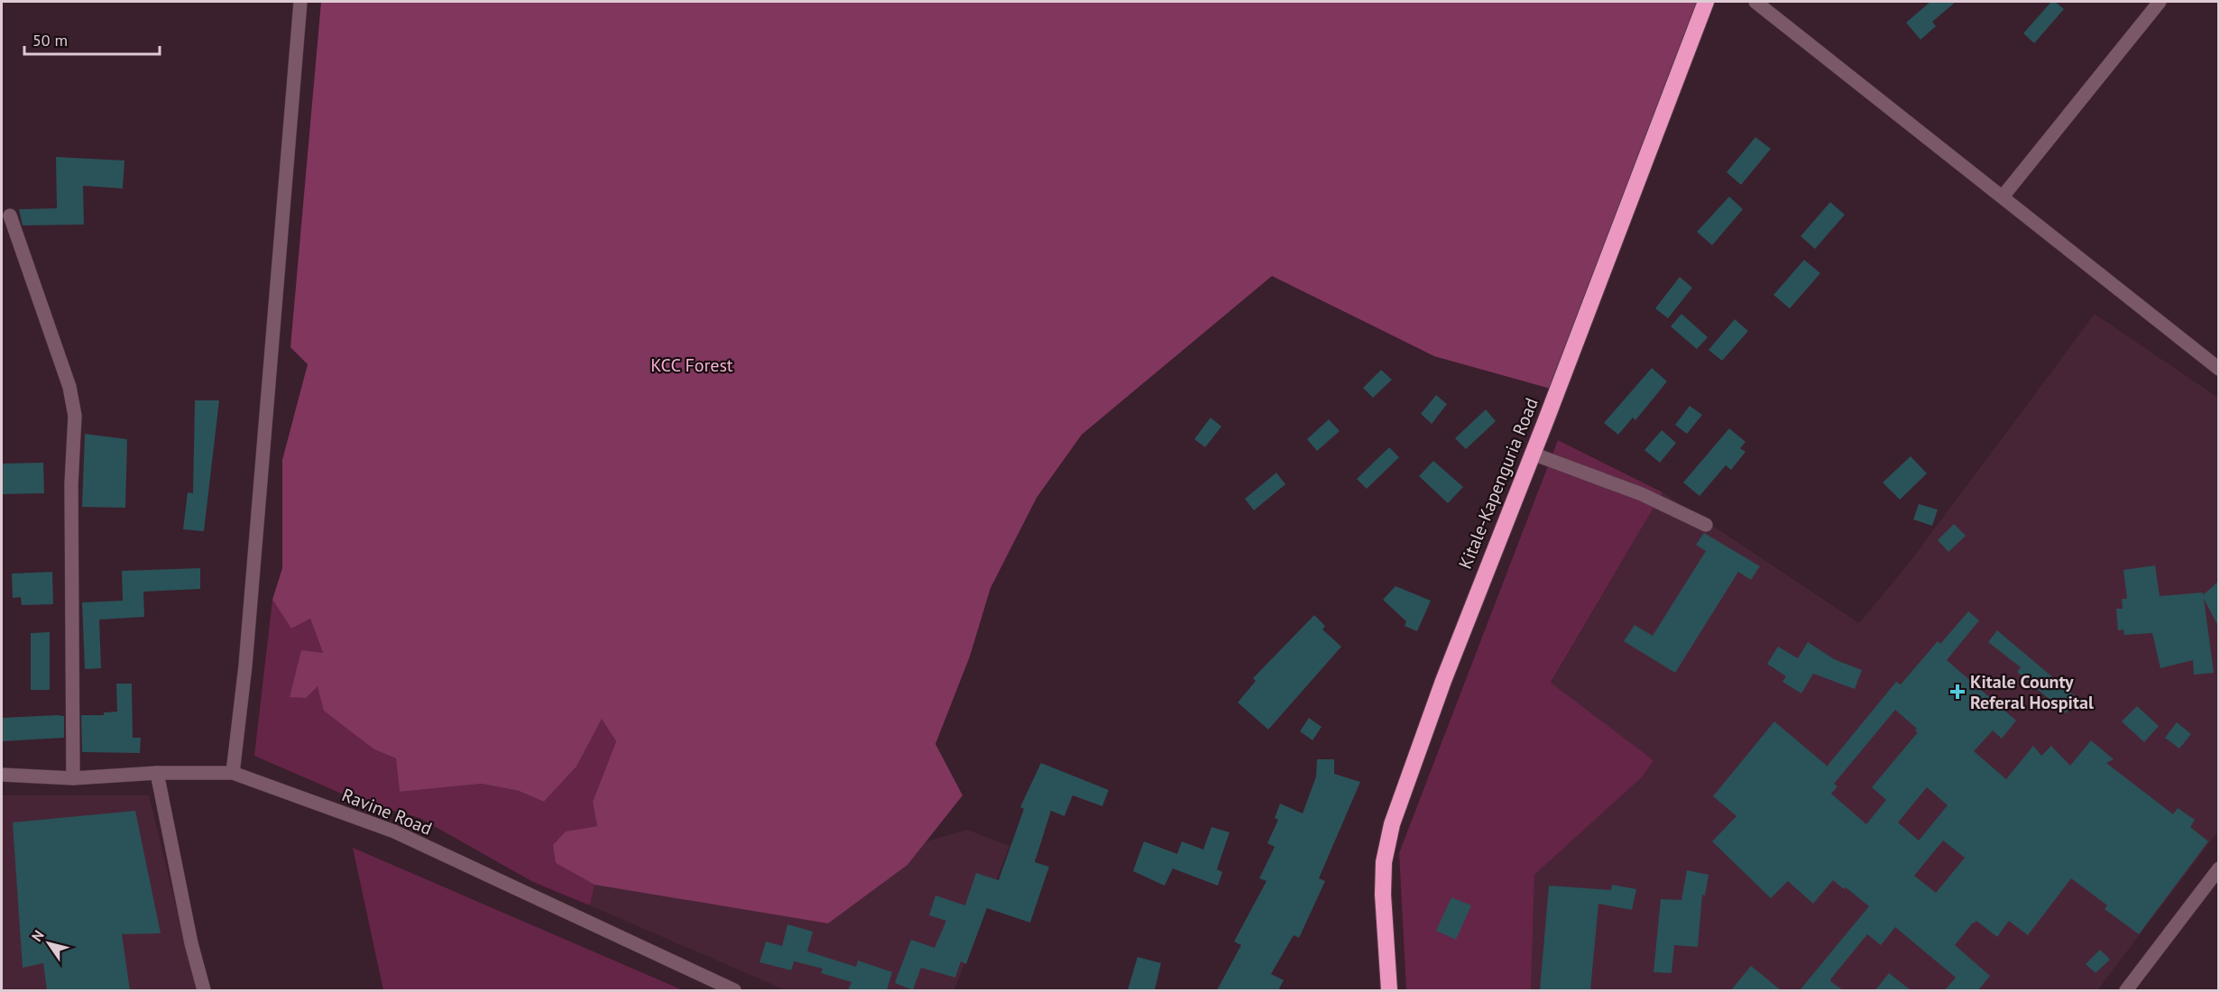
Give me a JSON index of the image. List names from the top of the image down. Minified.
{"streets":{"highway":["Kitale-Kapenguria Road"],"street":["Ravine Road"]},"parks":["KCC Forest"],"places":{"health":["Kitale County Referal Hospital"]},"scale_bar":"50 m","north":"top left"}
